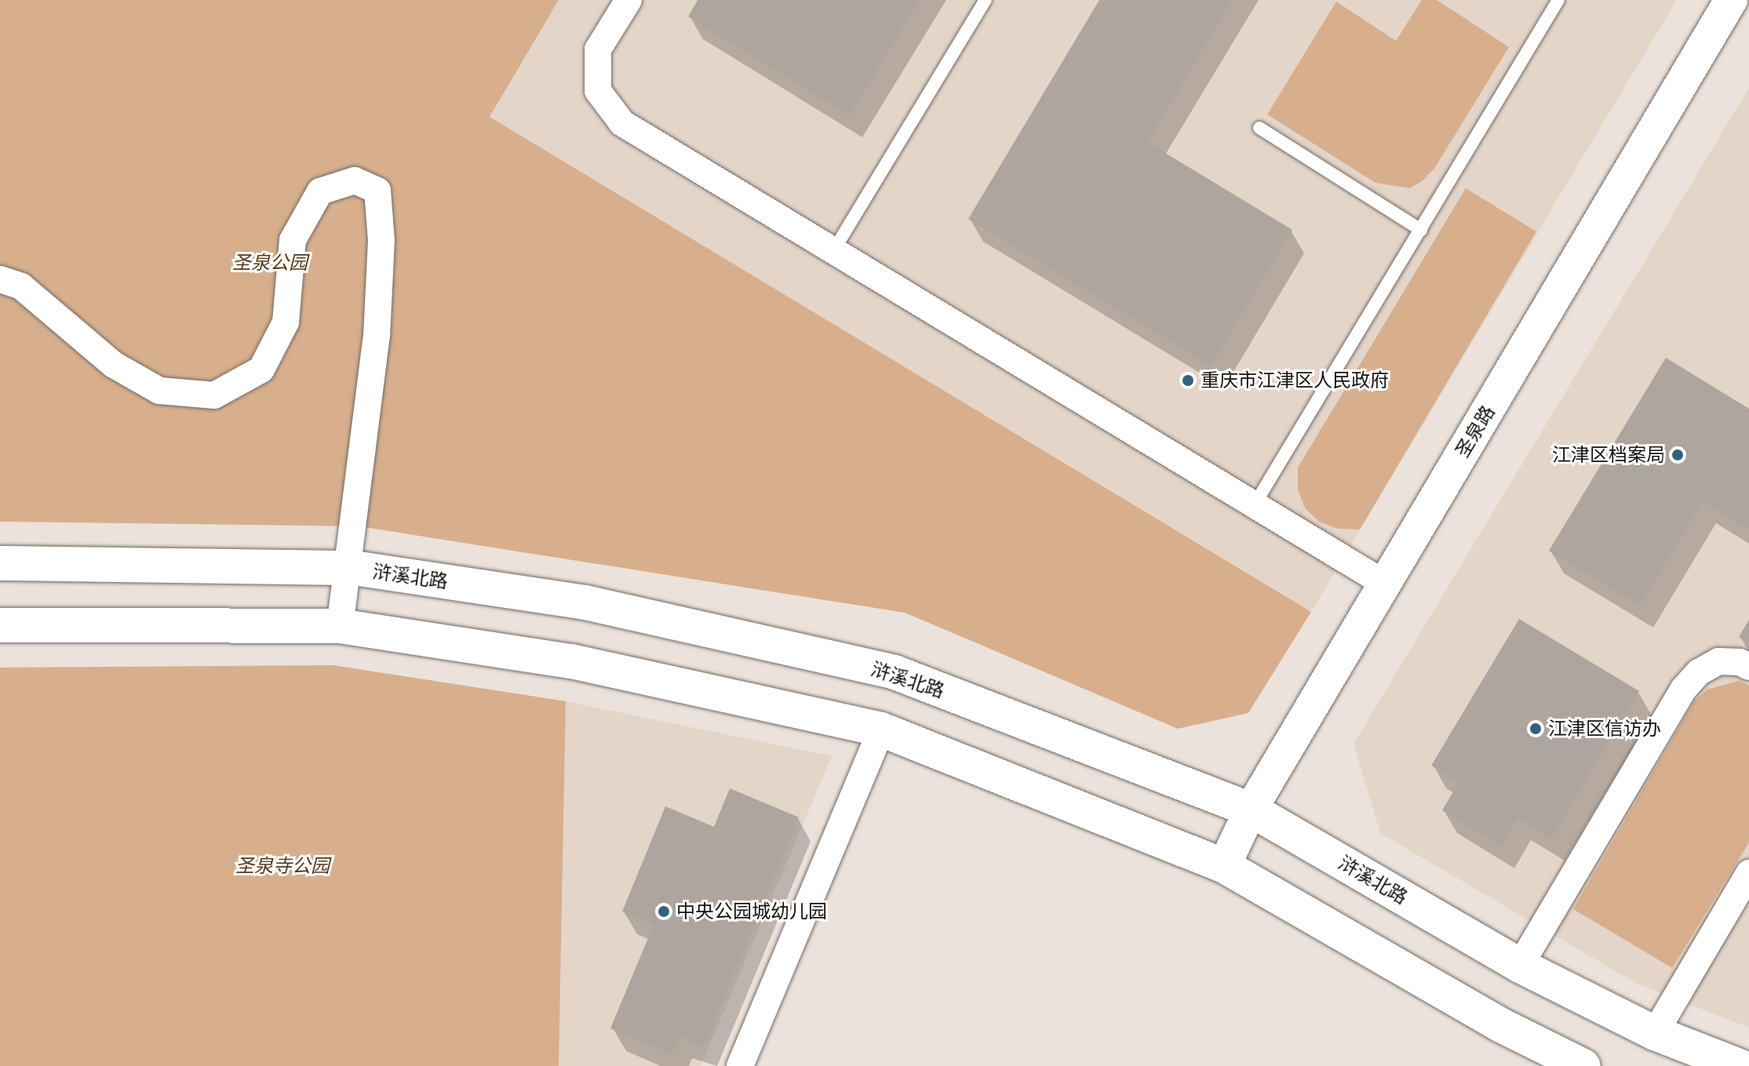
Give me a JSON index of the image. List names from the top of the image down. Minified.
{"streets":{"main road":["浒溪北路"],"street":["圣泉路"]},"crossings":[["圣泉路","浒溪北路"]],"parks":["圣泉公园","圣泉寺公园"],"places":["重庆市江津区人民政府","江津区档案局","江津区信访办","中央公园城幼儿园"]}
